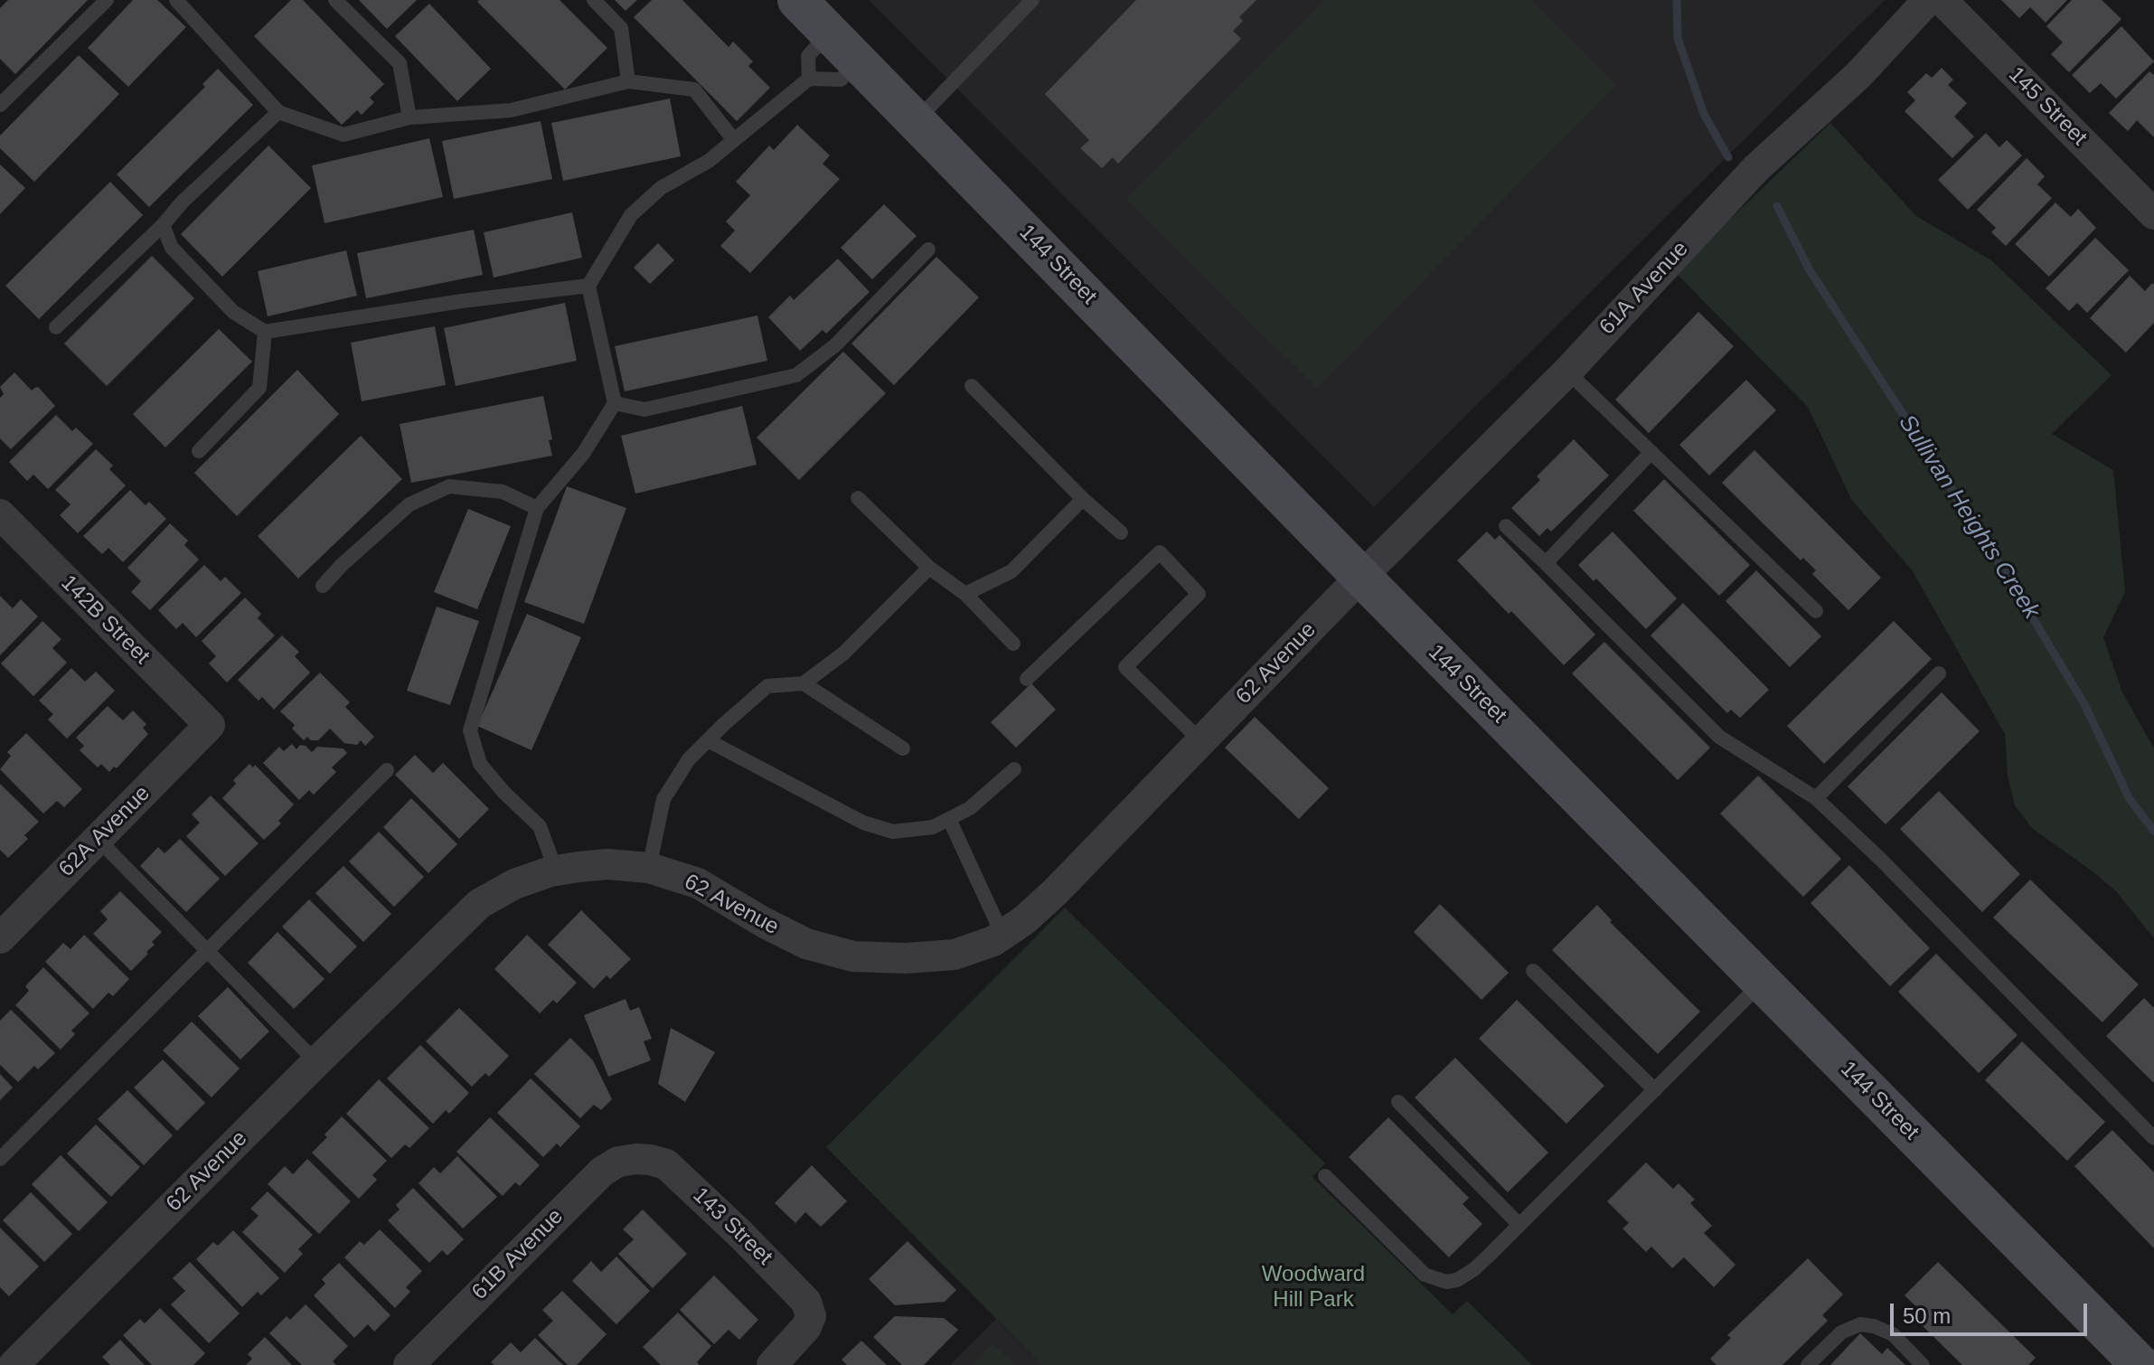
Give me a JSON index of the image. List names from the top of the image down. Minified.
{"streets":{"main road":["144 Street"],"street":["145 Street","61A Avenue","142B Street","62 Avenue","62A Avenue","143 Street","61B Avenue"]},"crossings":[["144 Street","61A Avenue"],["144 Street","62 Avenue"],["61A Avenue","62 Avenue"],["142B Street","62A Avenue"],["143 Street","61B Avenue"]],"water":["Sullivan Heights Creek"],"parks":["Woodward Hill Park"],"scale_bar":"50 m"}
